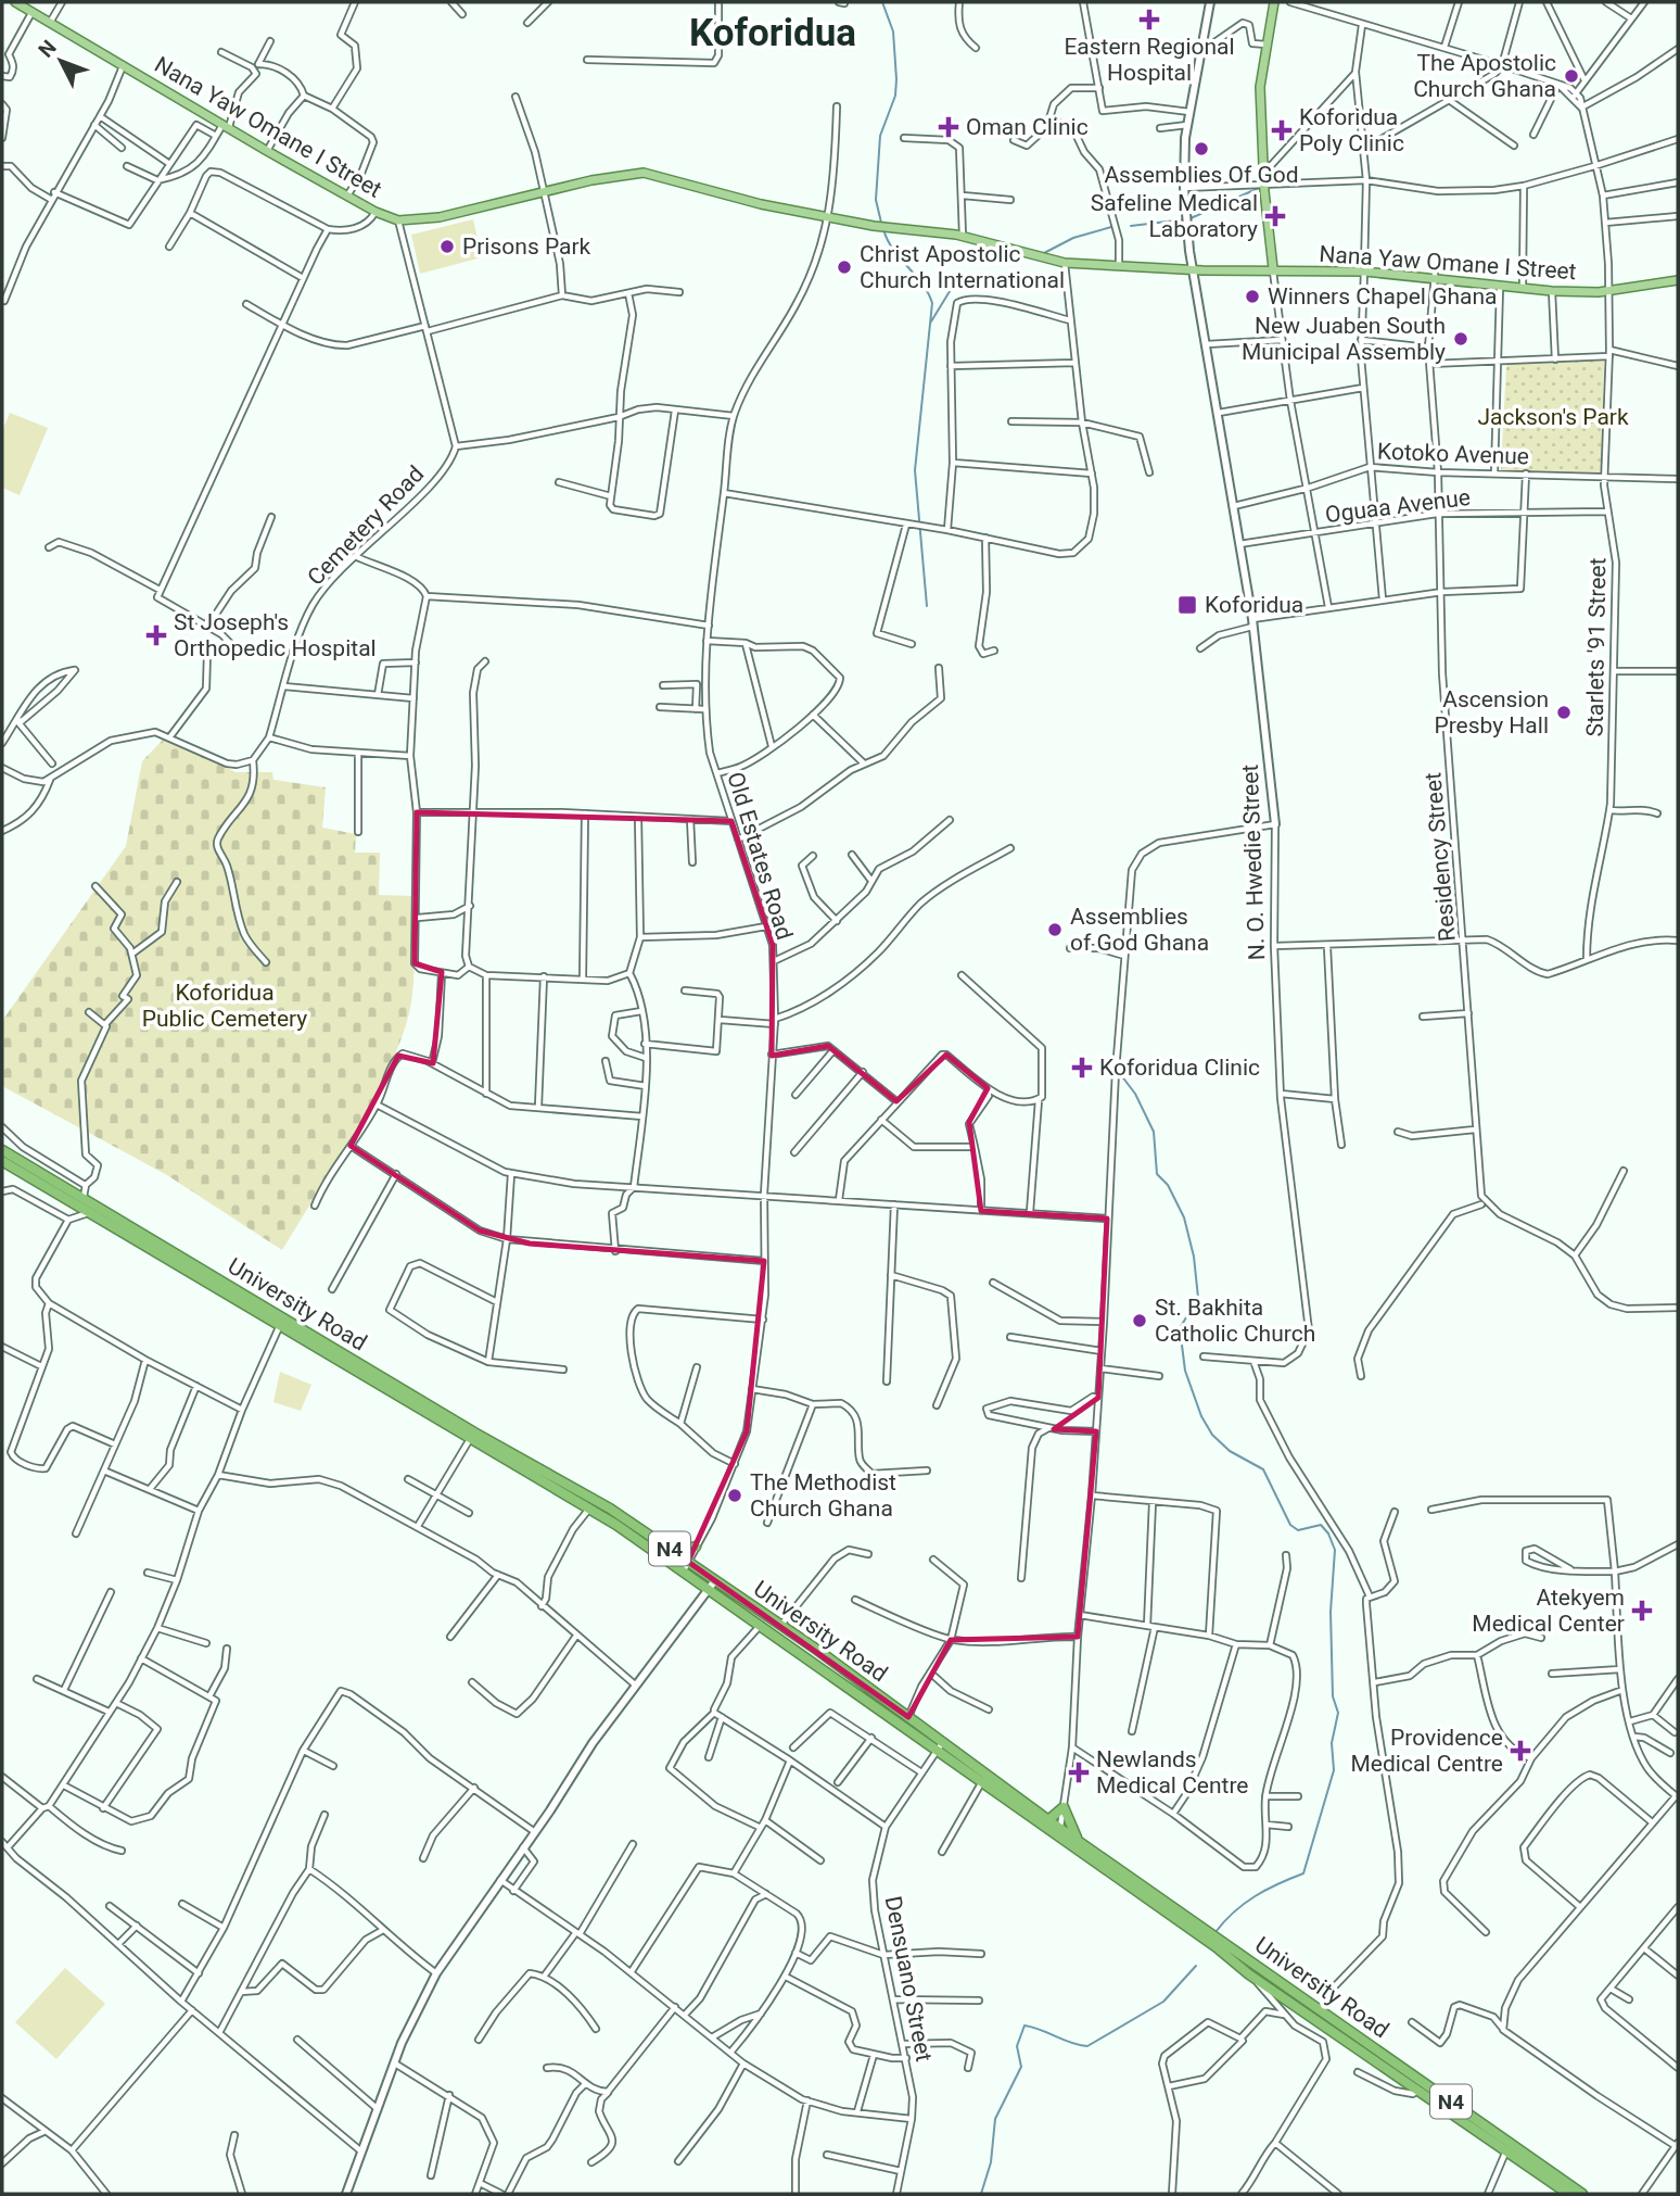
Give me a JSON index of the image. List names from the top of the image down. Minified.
{"streets":{"highway":["University Road","N4"],"main road":["Nana Yaw Omane I Street"],"street":["Kotoko Avenue","Oguaa Avenue","Cemetery Road","Starlets '91 Street","Old Estates Road","Residency Street","N. O. Hwedie Street","Densuano Street"]},"crossings":[["Nana Yaw Omane I Street","Starlets '91 Street"],["Nana Yaw Omane I Street","Old Estates Road"],["Nana Yaw Omane I Street","Residency Street"],["Nana Yaw Omane I Street","N. O. Hwedie Street"],["Kotoko Avenue","Starlets '91 Street"],["Kotoko Avenue","Residency Street"],["Kotoko Avenue","N. O. Hwedie Street"],["Oguaa Avenue","Starlets '91 Street"],["Oguaa Avenue","Residency Street"],["Oguaa Avenue","N. O. Hwedie Street"],["Old Estates Road","University Road"],["University Road","Densuano Street"]],"districts":["Koforidua"],"parks":["Jackson's Park","Koforidua Public Cemetery"],"places":{"health":["Eastern Regional Hospital","Oman Clinic","Koforidua Poly Clinic","Safeline Medical Laboratory","St Joseph's Orthopedic Hospital","Koforidua Clinic","Atekyem Medical Center","Providence Medical Centre","Newlands Medical Centre"],"other":["The Apostolic Church Ghana","Assemblies Of God","Prisons Park","Christ Apostolic Church International","Winners Chapel Ghana","New Juaben South Municipal Assembly","Ascension Presby Hall","Assemblies of God Ghana","St. Bakhita Catholic Church","The Methodist Church Ghana"],"transit":["Koforidua"]},"north":"top left"}
